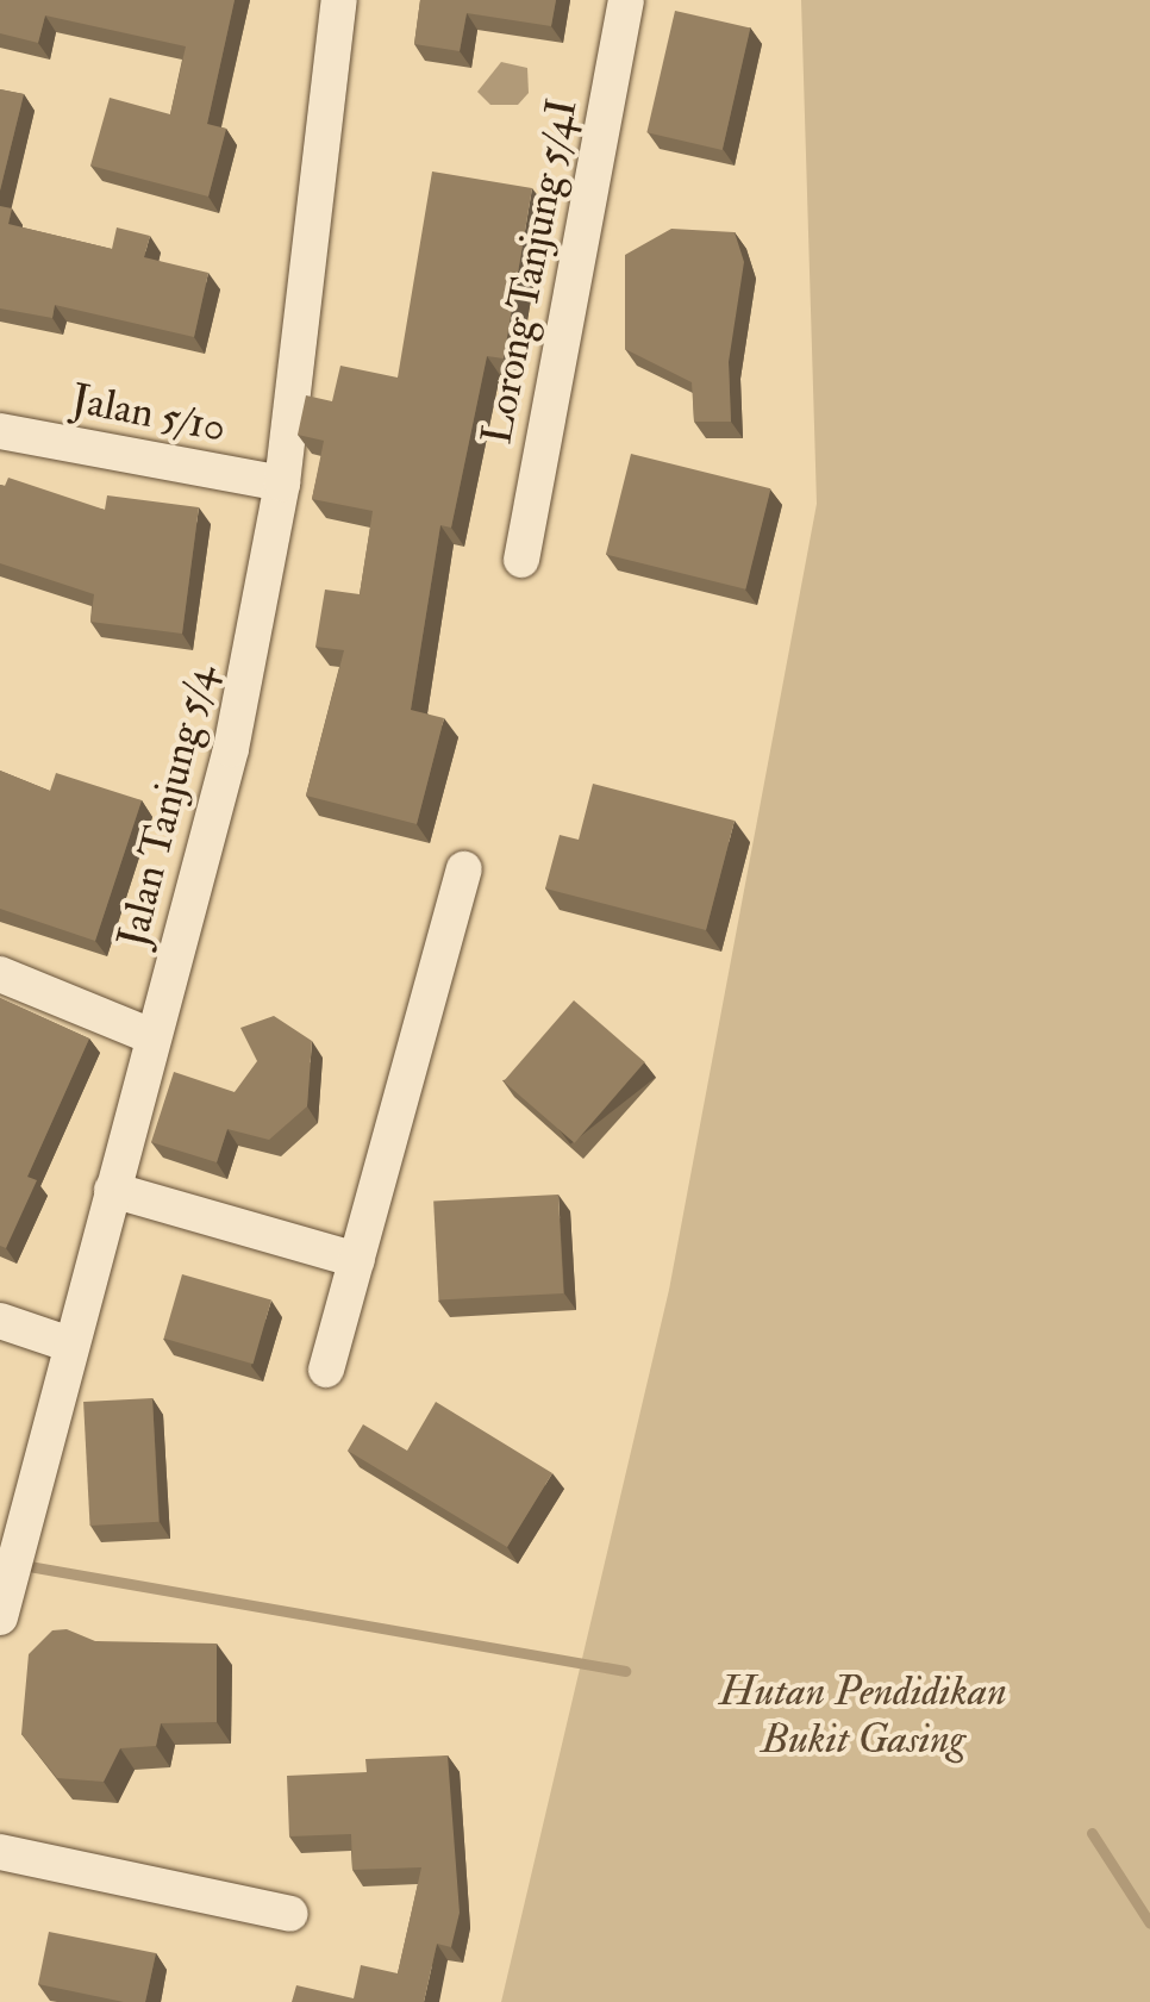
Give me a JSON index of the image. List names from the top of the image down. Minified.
{"streets":{"street":["Lorong Tanjung 5/4I","Jalan 5/10","Jalan Tanjung 5/4"]},"crossings":[["Jalan 5/10","Jalan Tanjung 5/4"]],"parks":["Hutan Pendidikan Bukit Gasing"]}
